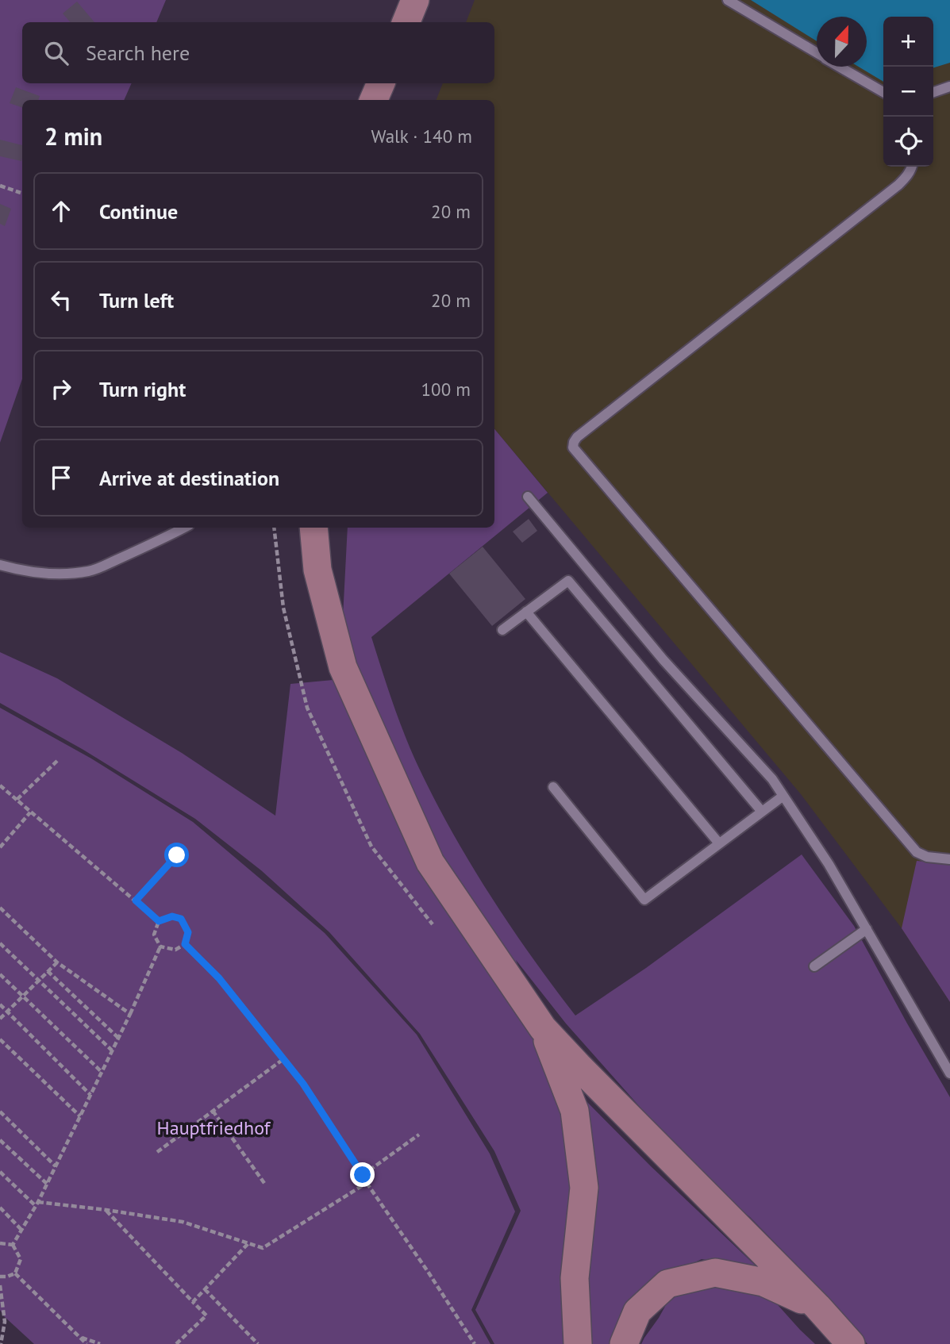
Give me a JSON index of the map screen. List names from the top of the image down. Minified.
{"parks":["Hauptfriedhof"],"north":"top","page":{"map_buttons":["+","−"],"search":"Search here","heading":["2 min","Walk · 140 m"],"list":[["Continue","20 m"],["Turn left","20 m"],["Turn right","100 m"],"Arrive at destination"]}}
